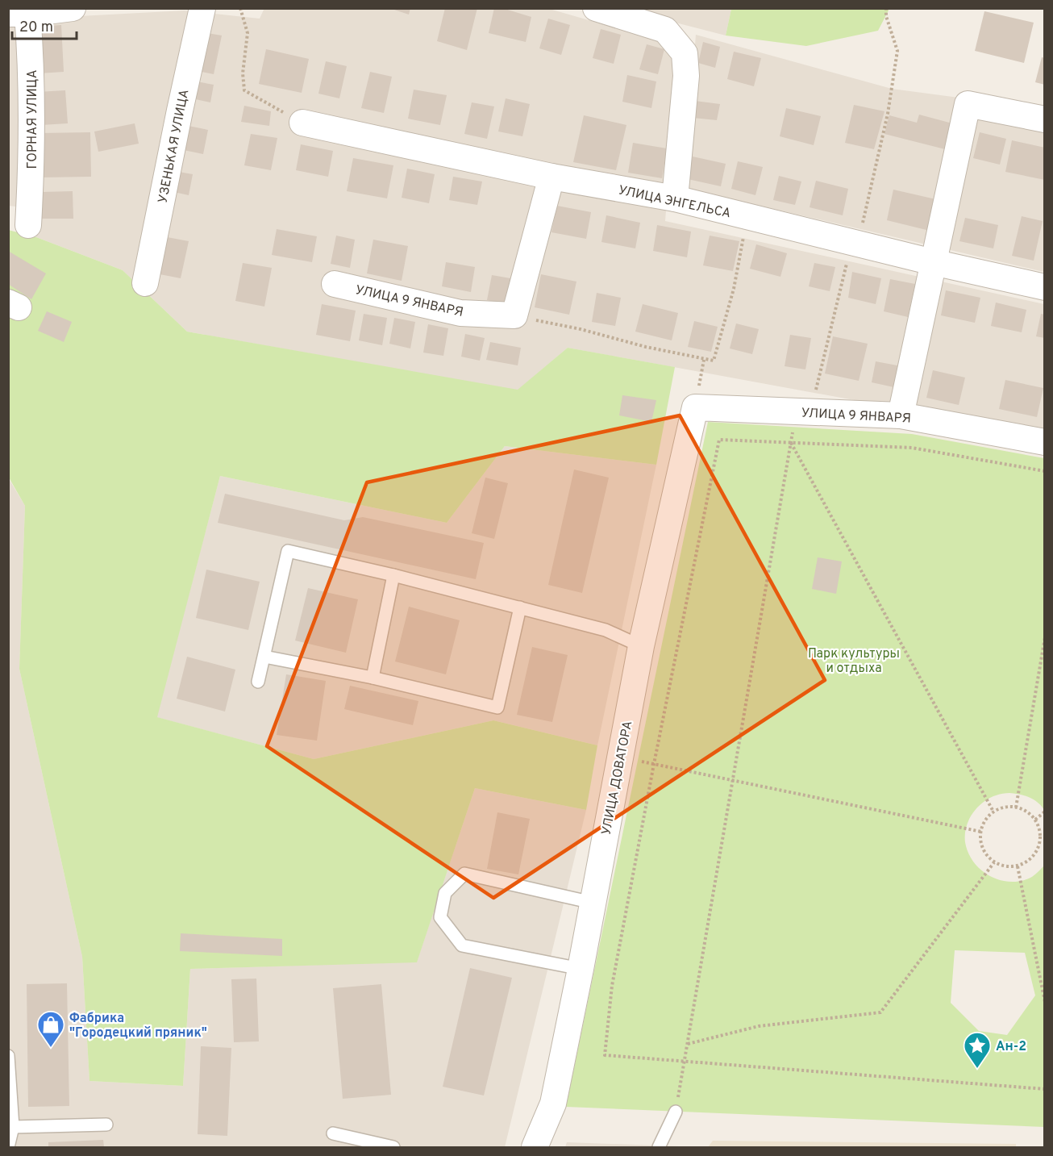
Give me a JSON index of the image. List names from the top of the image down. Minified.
{"streets":{"street":["ГОРНАЯ УЛИЦА","УЗЕНЬКАЯ УЛИЦА","УЛИЦА ЭНГЕЛЬСА","УЛИЦА 9 ЯНВАРЯ","УЛИЦА ДОВАТОРА"]},"crossings":[["УЛИЦА 9 ЯНВАРЯ","УЛИЦА ДОВАТОРА"]],"parks":["Парк культуры и отдыха"],"places":{"shop":["Фабрика \"Городецкий пряник\""],"place":["Ан-2"]},"scale_bar":"20 m"}
